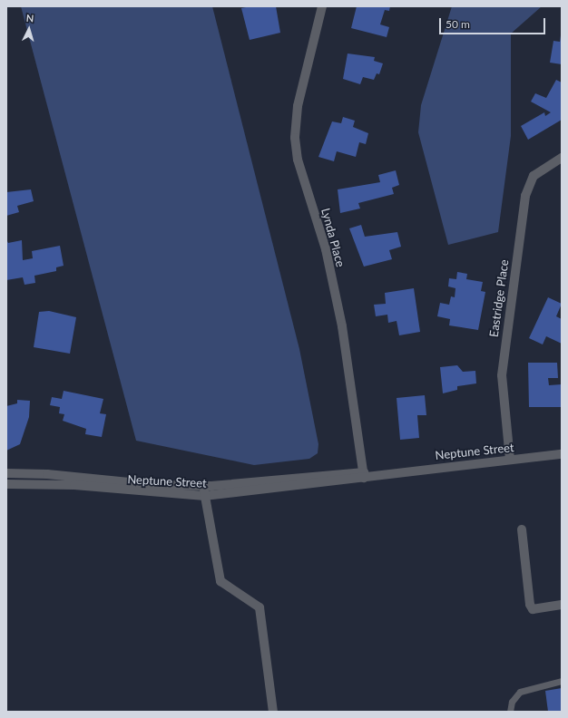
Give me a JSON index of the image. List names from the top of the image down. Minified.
{"streets":{"street":["Lynda Place","Eastridge Place","Neptune Street"]},"crossings":[["Lynda Place","Neptune Street"],["Eastridge Place","Neptune Street"]],"scale_bar":"50 m","north":"top"}
